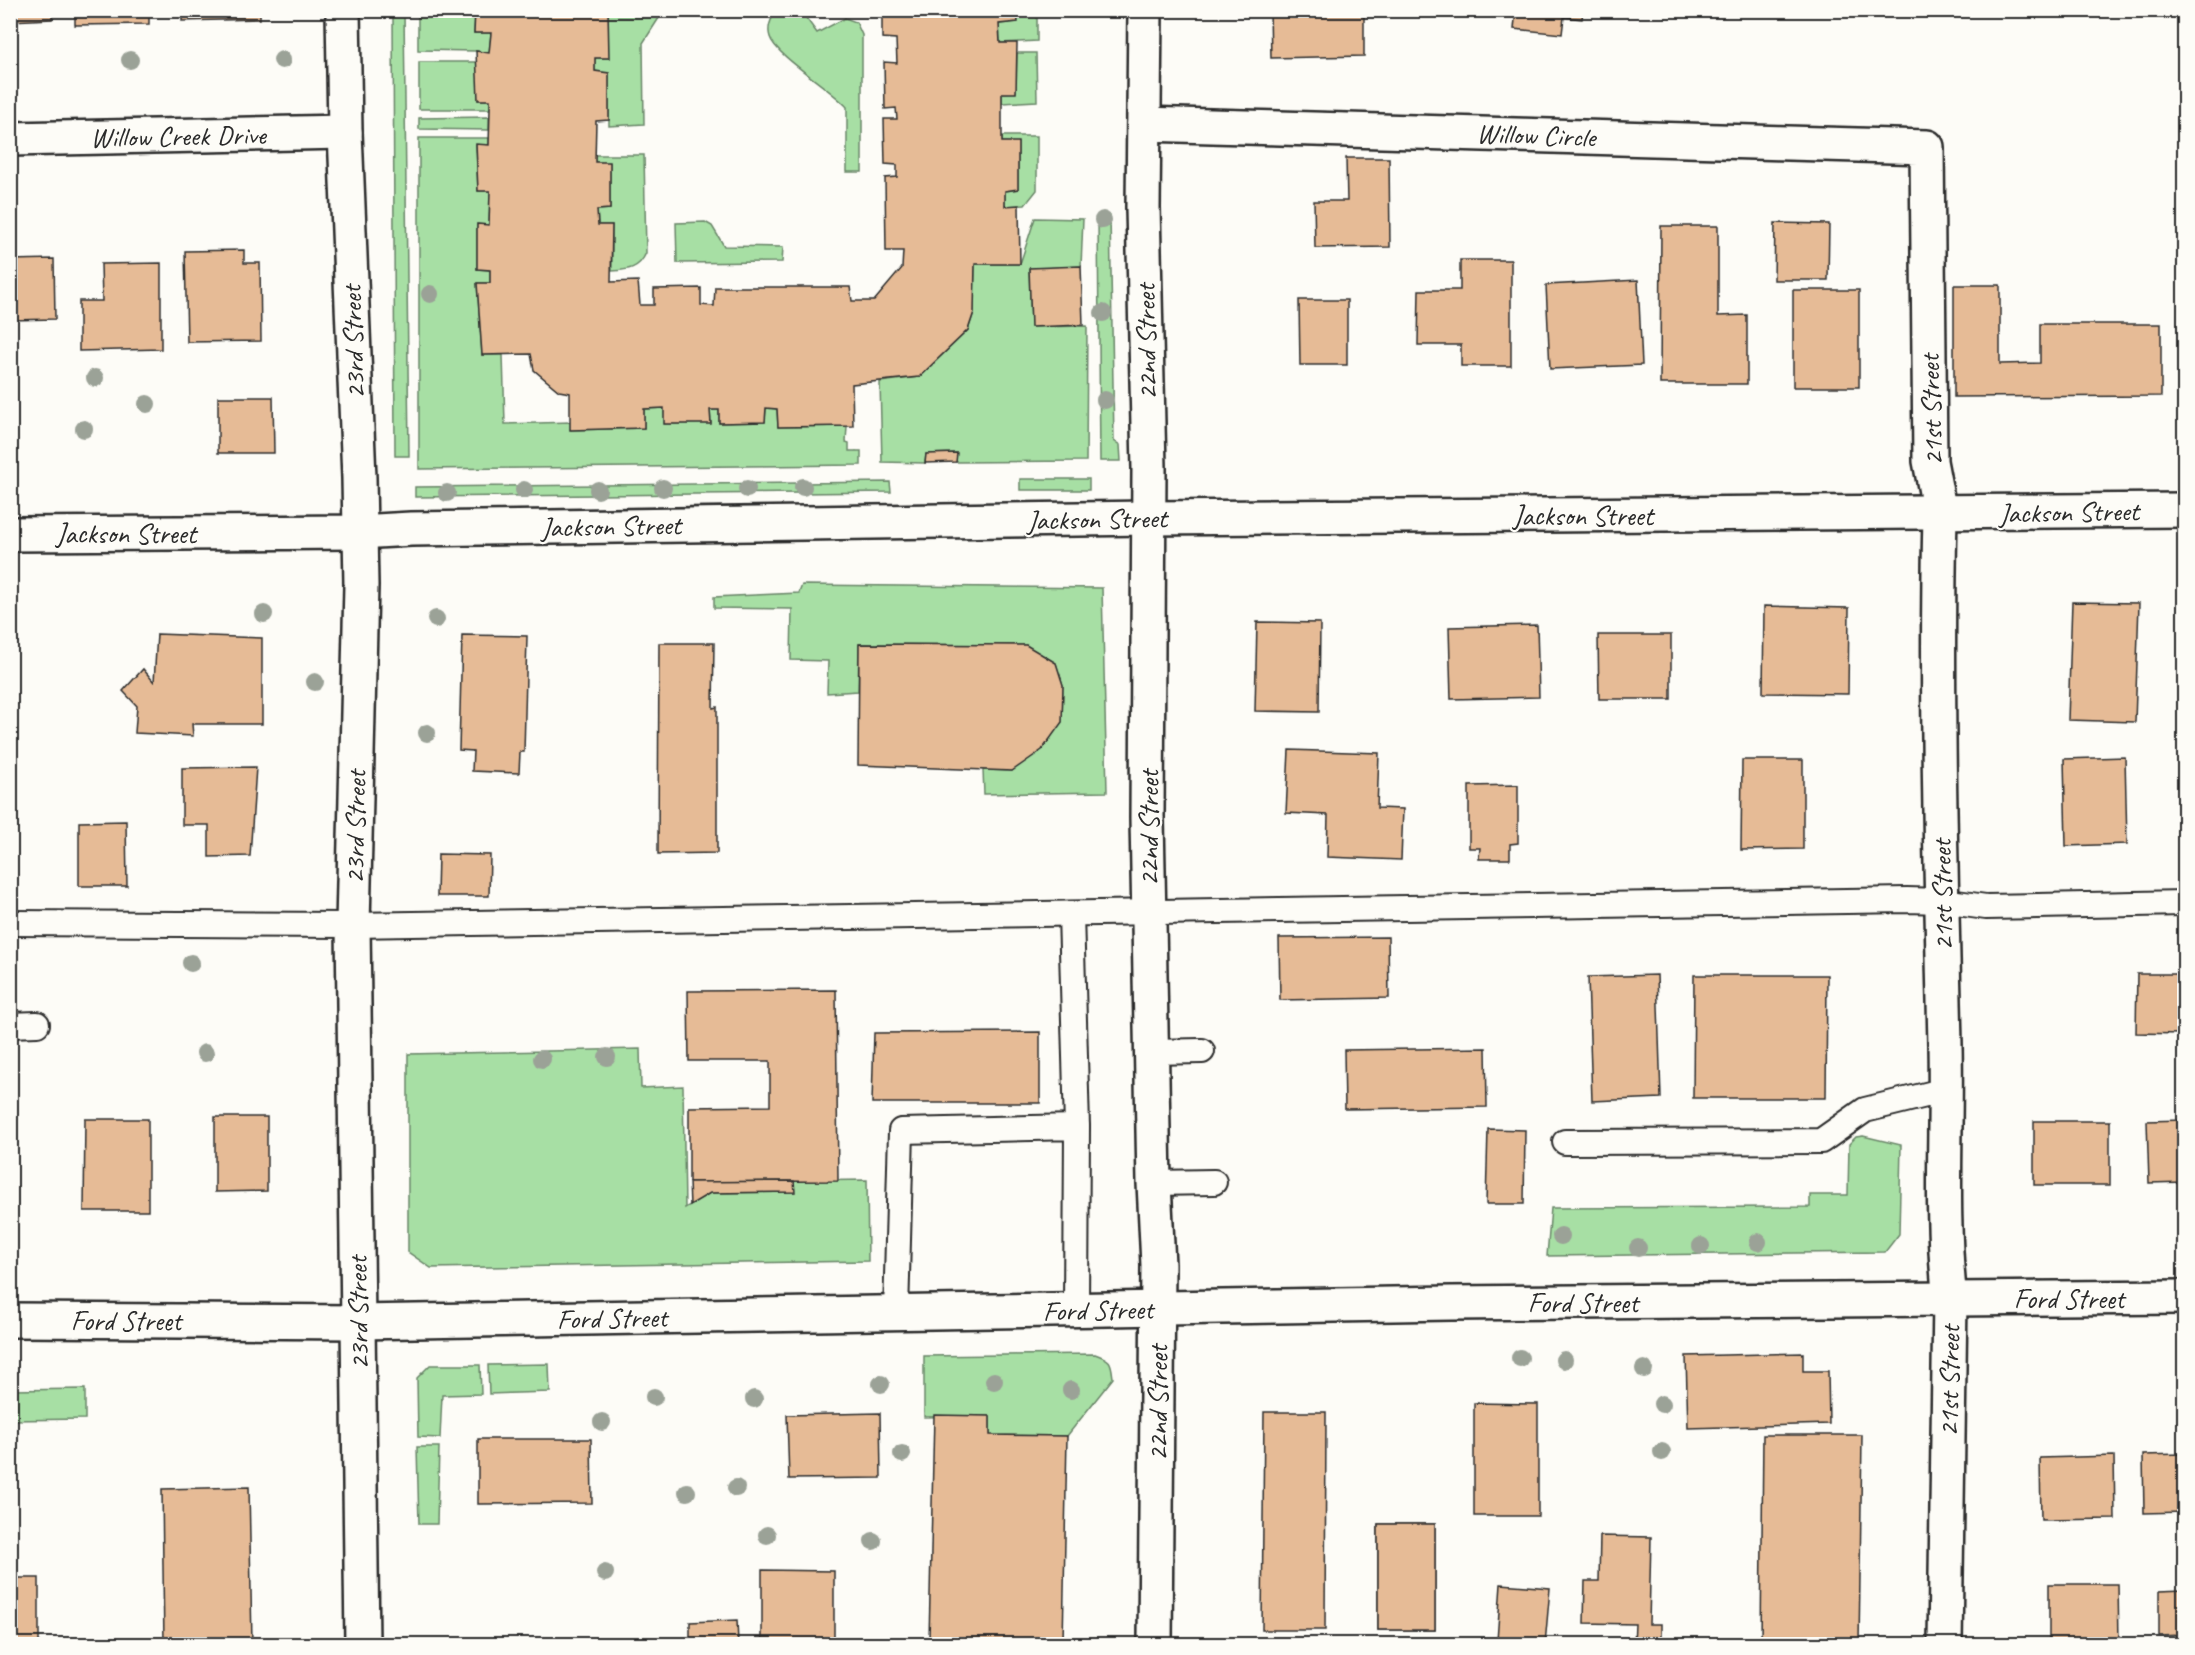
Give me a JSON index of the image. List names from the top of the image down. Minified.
{"streets":{"street":["Willow Circle","Willow Creek Drive","23rd Street","22nd Street","21st Street","Jackson Street","Ford Street"]},"crossings":[["Willow Circle","22nd Street"],["Willow Circle","21st Street"],["Willow Creek Drive","23rd Street"],["23rd Street","Jackson Street"],["23rd Street","Ford Street"],["22nd Street","Jackson Street"],["22nd Street","Ford Street"],["21st Street","Jackson Street"],["21st Street","Ford Street"]]}
